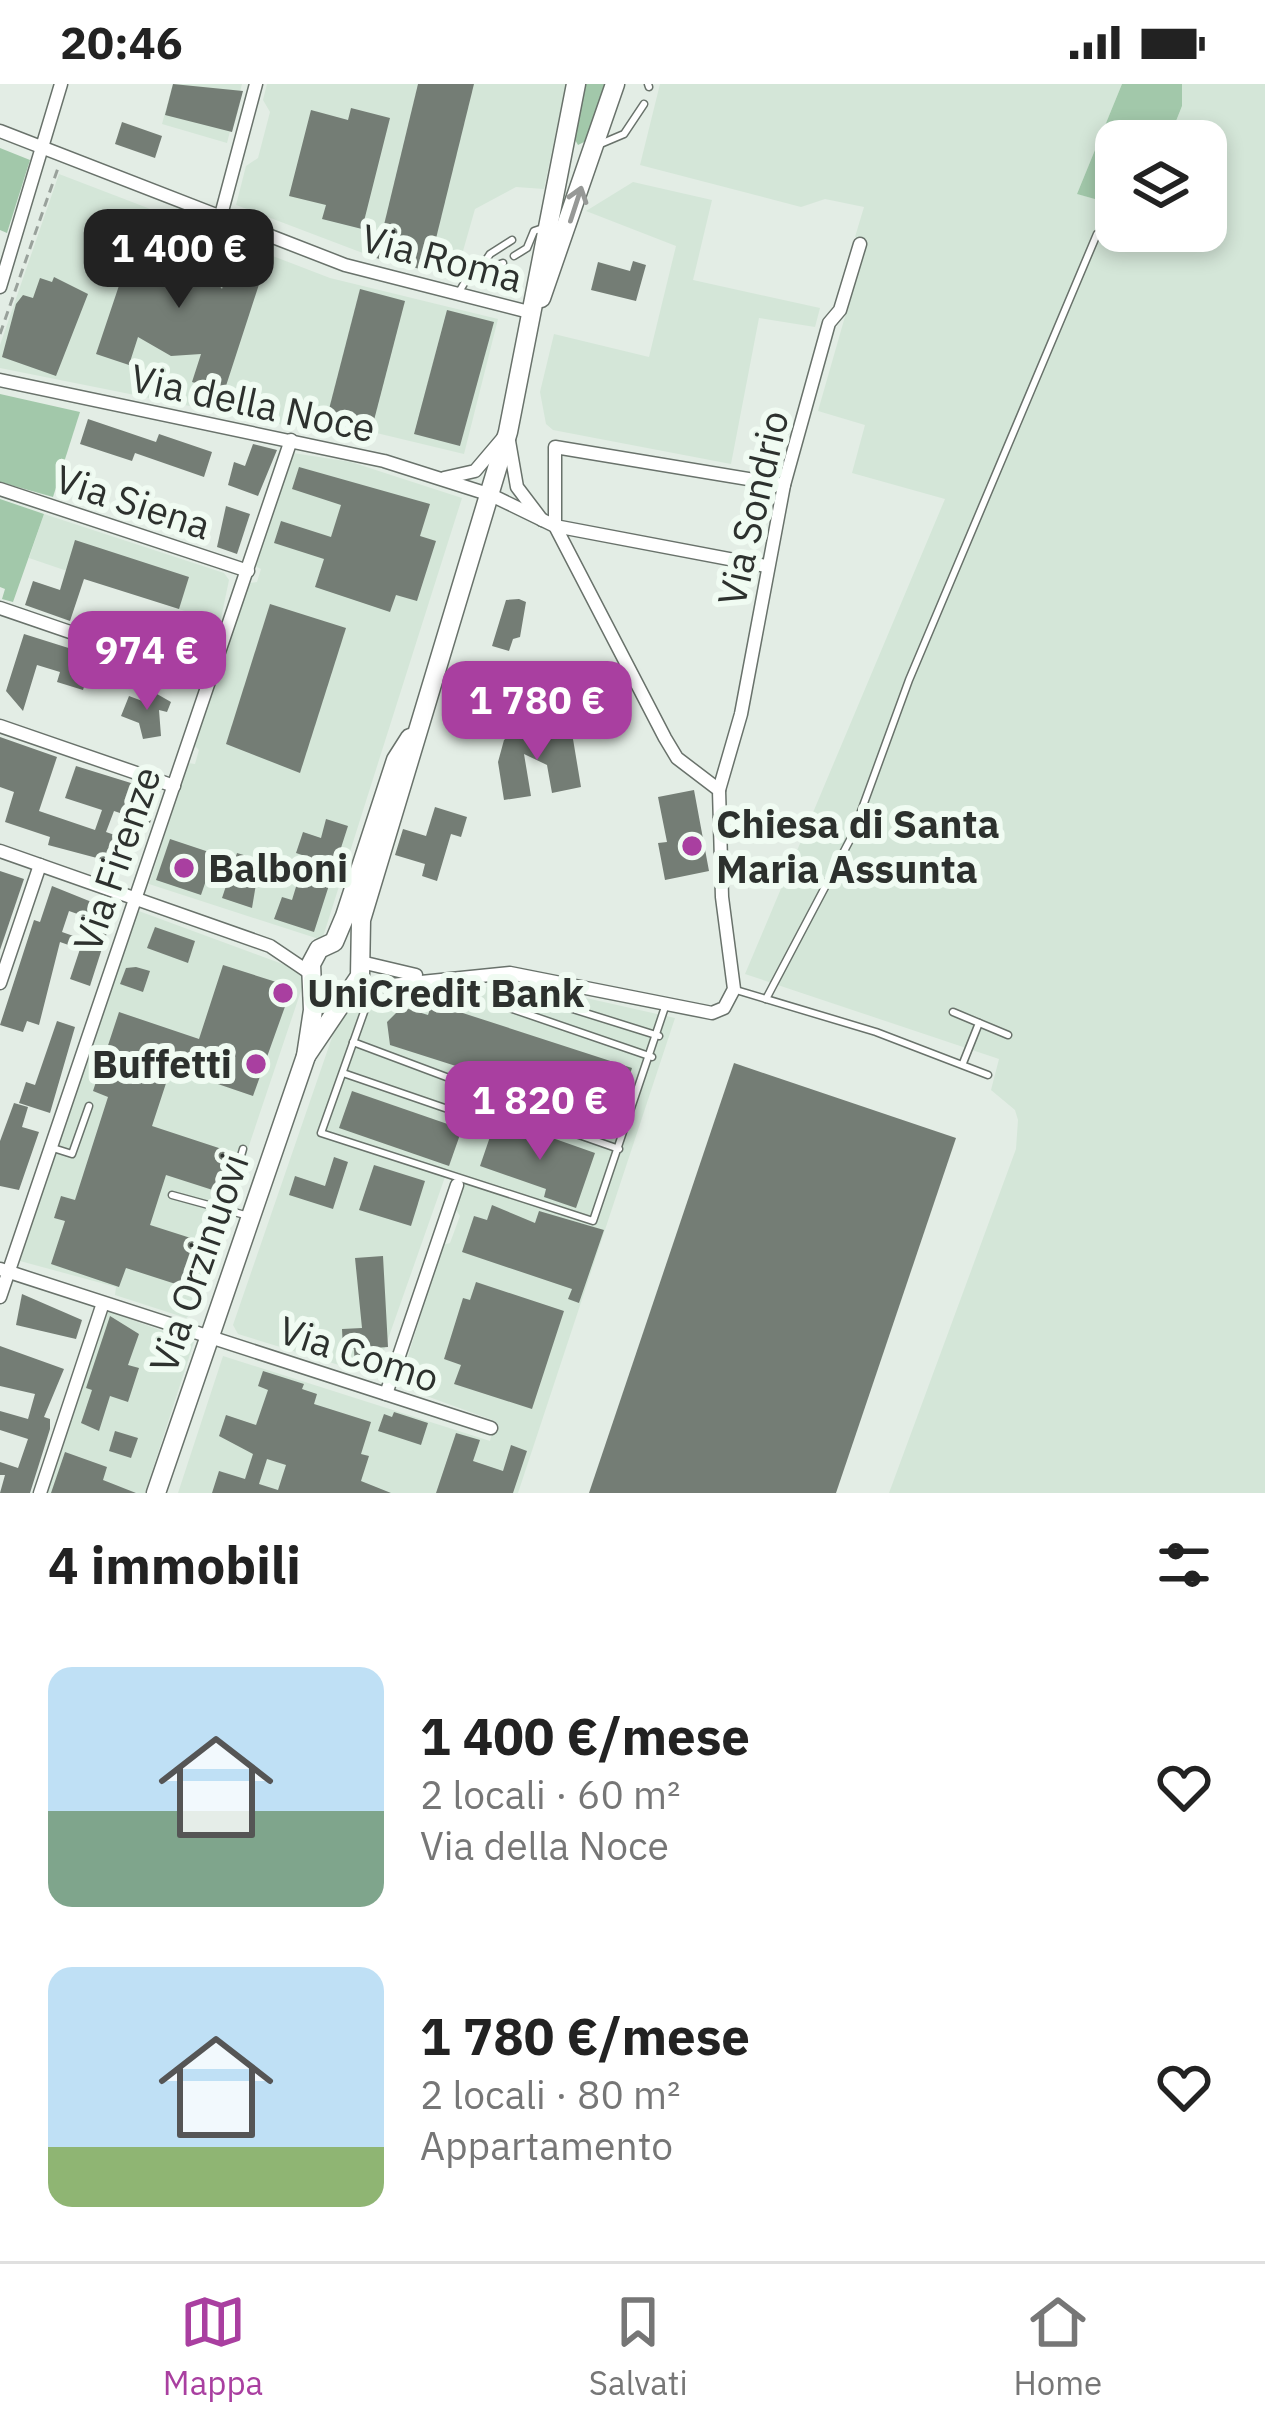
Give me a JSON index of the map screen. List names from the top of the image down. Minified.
{"streets":{"main road":["Via Orzinuovi"],"street":["Via Roma","Via della Noce","Via Siena","Via Sondrio","Via Firenze","Via Como"]},"crossings":[["Via Roma","Via Orzinuovi"],["Via della Noce","Via Sondrio"],["Via della Noce","Via Firenze"],["Via della Noce","Via Orzinuovi"],["Via Siena","Via Firenze"],["Via Firenze","Via Como"],["Via Orzinuovi","Via Como"]],"places":["Chiesa di Santa Maria Assunta","Balboni","UniCredit Bank","Buffetti"],"page":{"status":"20:46","price":["1 400 €","974 €","1 780 €","1 820 €"],"heading":"4 immobili","list":[{"name":"1 400 €/mese","note":"2 locali · 60 m² · Via della Noce"},{"name":"1 780 €/mese","note":"2 locali · 80 m² · Appartamento"}],"tabs":["Mappa","Salvati","Home"]}}
